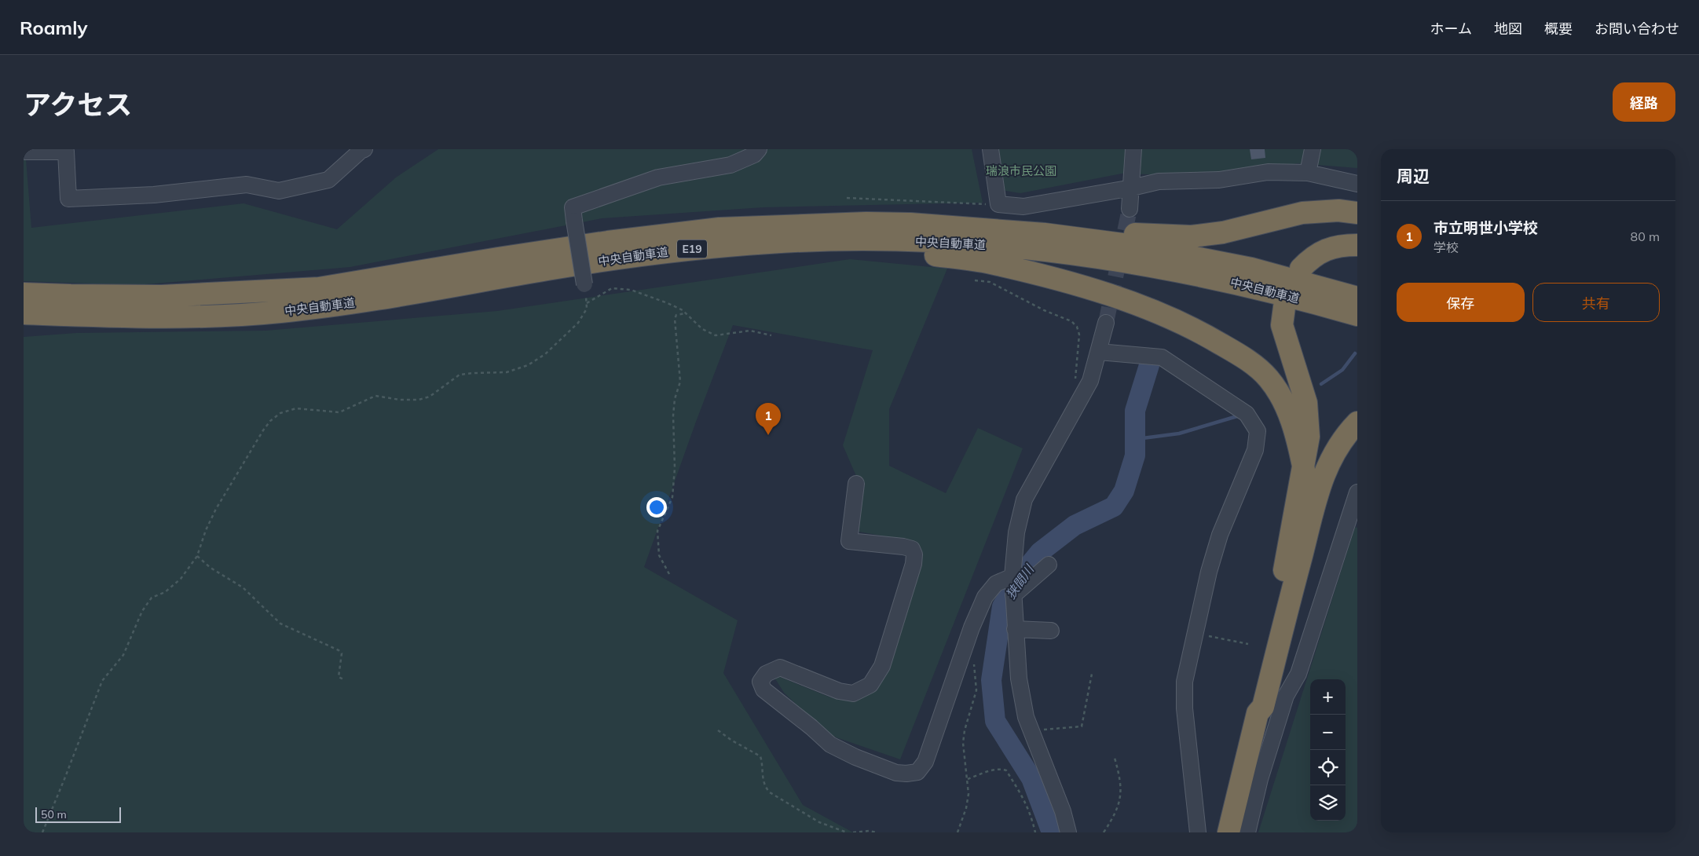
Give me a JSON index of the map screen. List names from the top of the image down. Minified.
{"streets":{"highway":["中央自動車道","E19"]},"water":["狭間川"],"parks":["瑞浪市民公園"],"scale_bar":"50 m","page":{"header":"Roamly","nav":["ホーム","地図","概要","お問い合わせ"],"title":"アクセス","buttons":["経路",["保存","共有"]],"heading":"周辺","list":[{"mark":"1","name":"市立明世小学校","note":"学校","value":"80 m"}],"pins":"1","map_buttons":["+","−"],"scale":"50 m"}}
